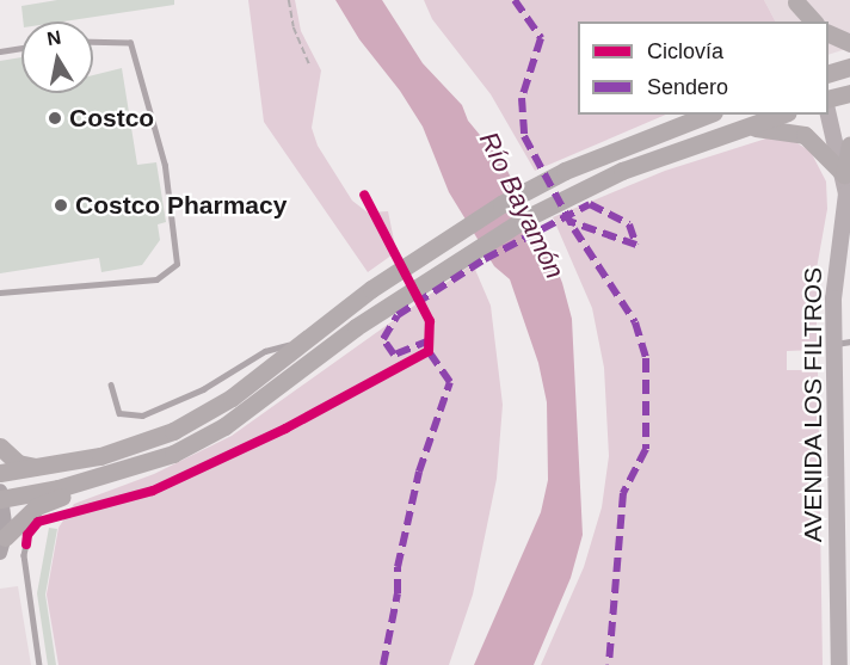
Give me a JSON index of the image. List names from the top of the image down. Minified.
{"streets":{"main road":["AVENIDA LOS FILTROS"]},"water":["Río Bayamón"],"places":["Costco","Costco Pharmacy"],"legend":["Ciclovía","Sendero"],"north":"top"}
